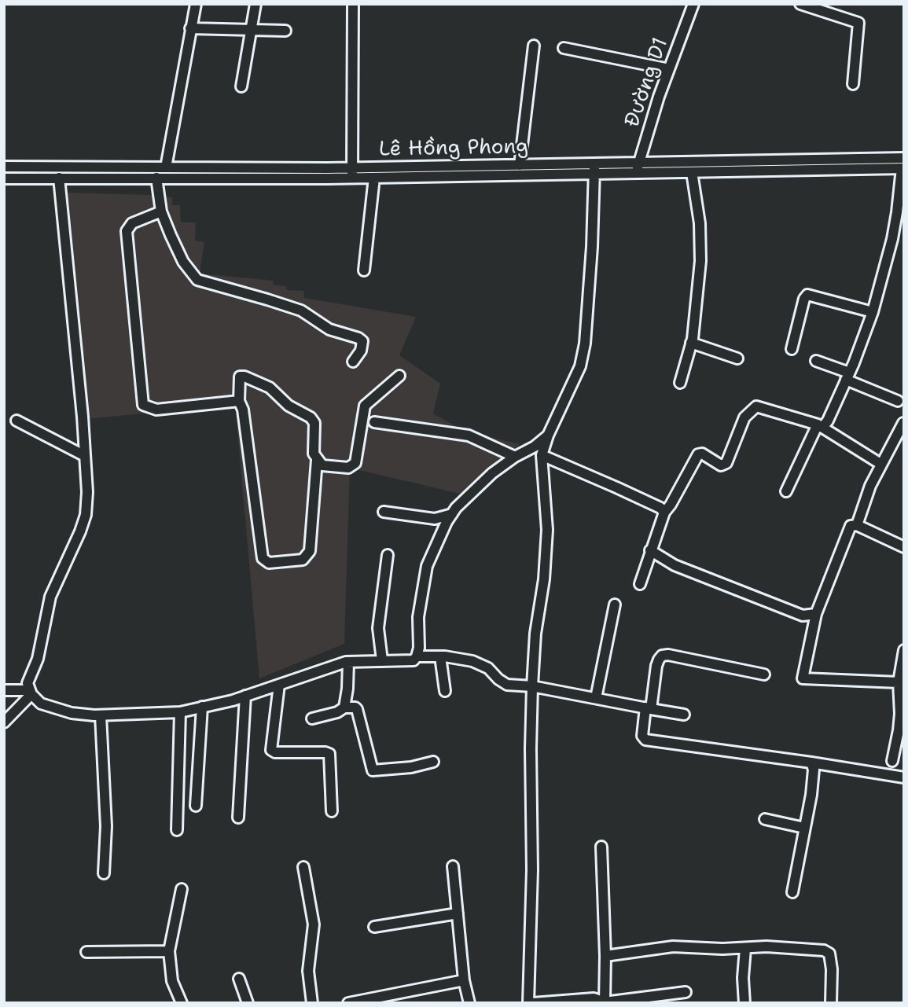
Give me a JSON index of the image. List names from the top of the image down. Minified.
{"streets":{"street":["Đường D1","Lê Hồng Phong"]},"crossings":[["Đường D1","Lê Hồng Phong"]]}
